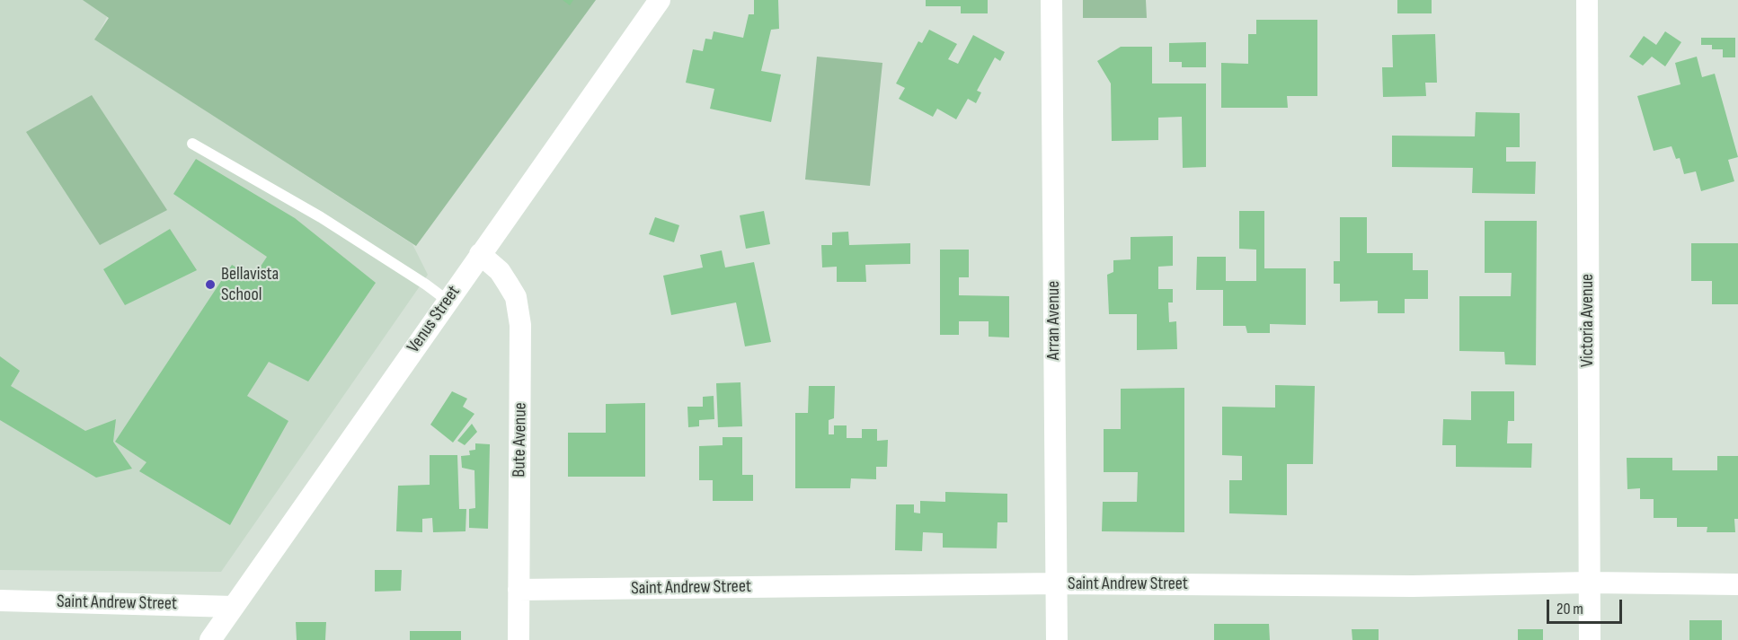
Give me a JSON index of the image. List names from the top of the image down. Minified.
{"streets":{"street":["Venus Street","Arran Avenue","Victoria Avenue","Bute Avenue","Saint Andrew Street"]},"crossings":[["Venus Street","Bute Avenue"],["Venus Street","Saint Andrew Street"],["Arran Avenue","Saint Andrew Street"],["Victoria Avenue","Saint Andrew Street"],["Bute Avenue","Saint Andrew Street"]],"places":["Bellavista School"],"scale_bar":"20 m"}
